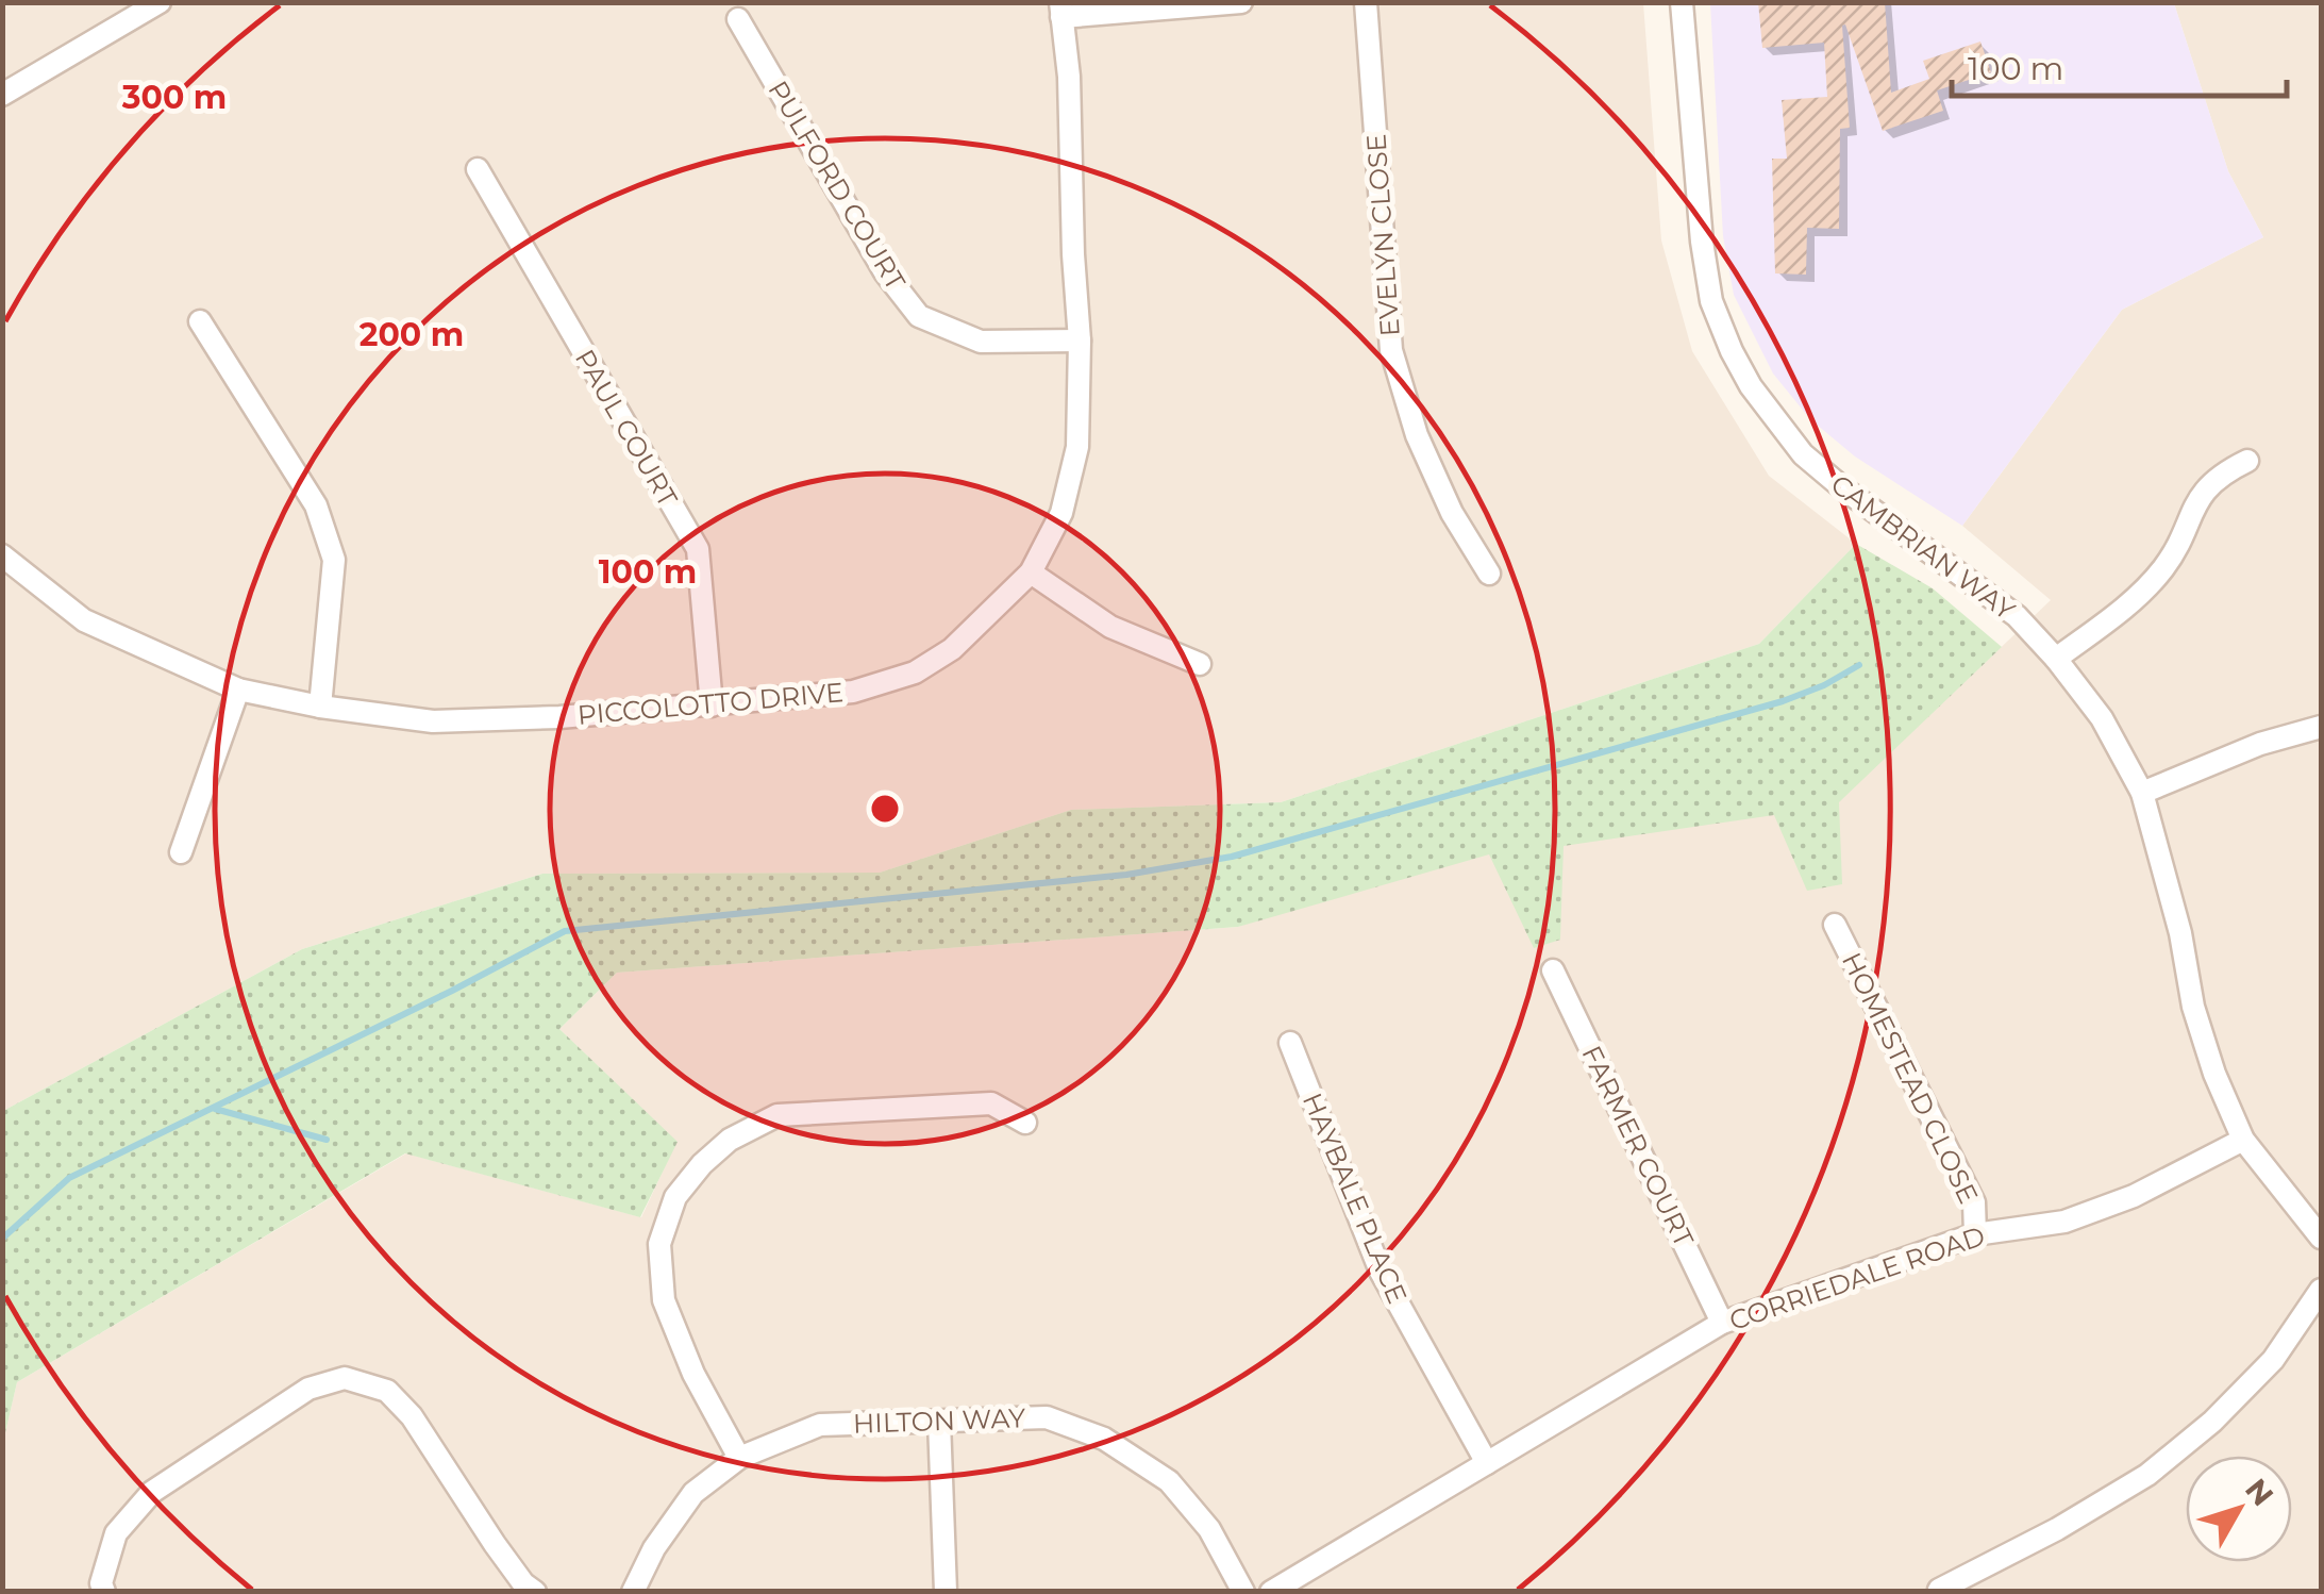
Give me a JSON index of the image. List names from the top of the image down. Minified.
{"streets":{"street":["PULFORD COURT","EVELYN CLOSE","PAUL COURT","CAMBRIAN WAY","PICCOLOTTO DRIVE","HOMESTEAD CLOSE","FARMER COURT","HAYBALE PLACE","CORRIEDALE ROAD","HILTON WAY"]},"crossings":[["PULFORD COURT","PICCOLOTTO DRIVE"],["PAUL COURT","PICCOLOTTO DRIVE"],["CAMBRIAN WAY","CORRIEDALE ROAD"],["HOMESTEAD CLOSE","CORRIEDALE ROAD"],["FARMER COURT","CORRIEDALE ROAD"],["HAYBALE PLACE","CORRIEDALE ROAD"]],"scale_bar":"100 m","north":"top right","rings":["300 m","200 m","100 m"]}
